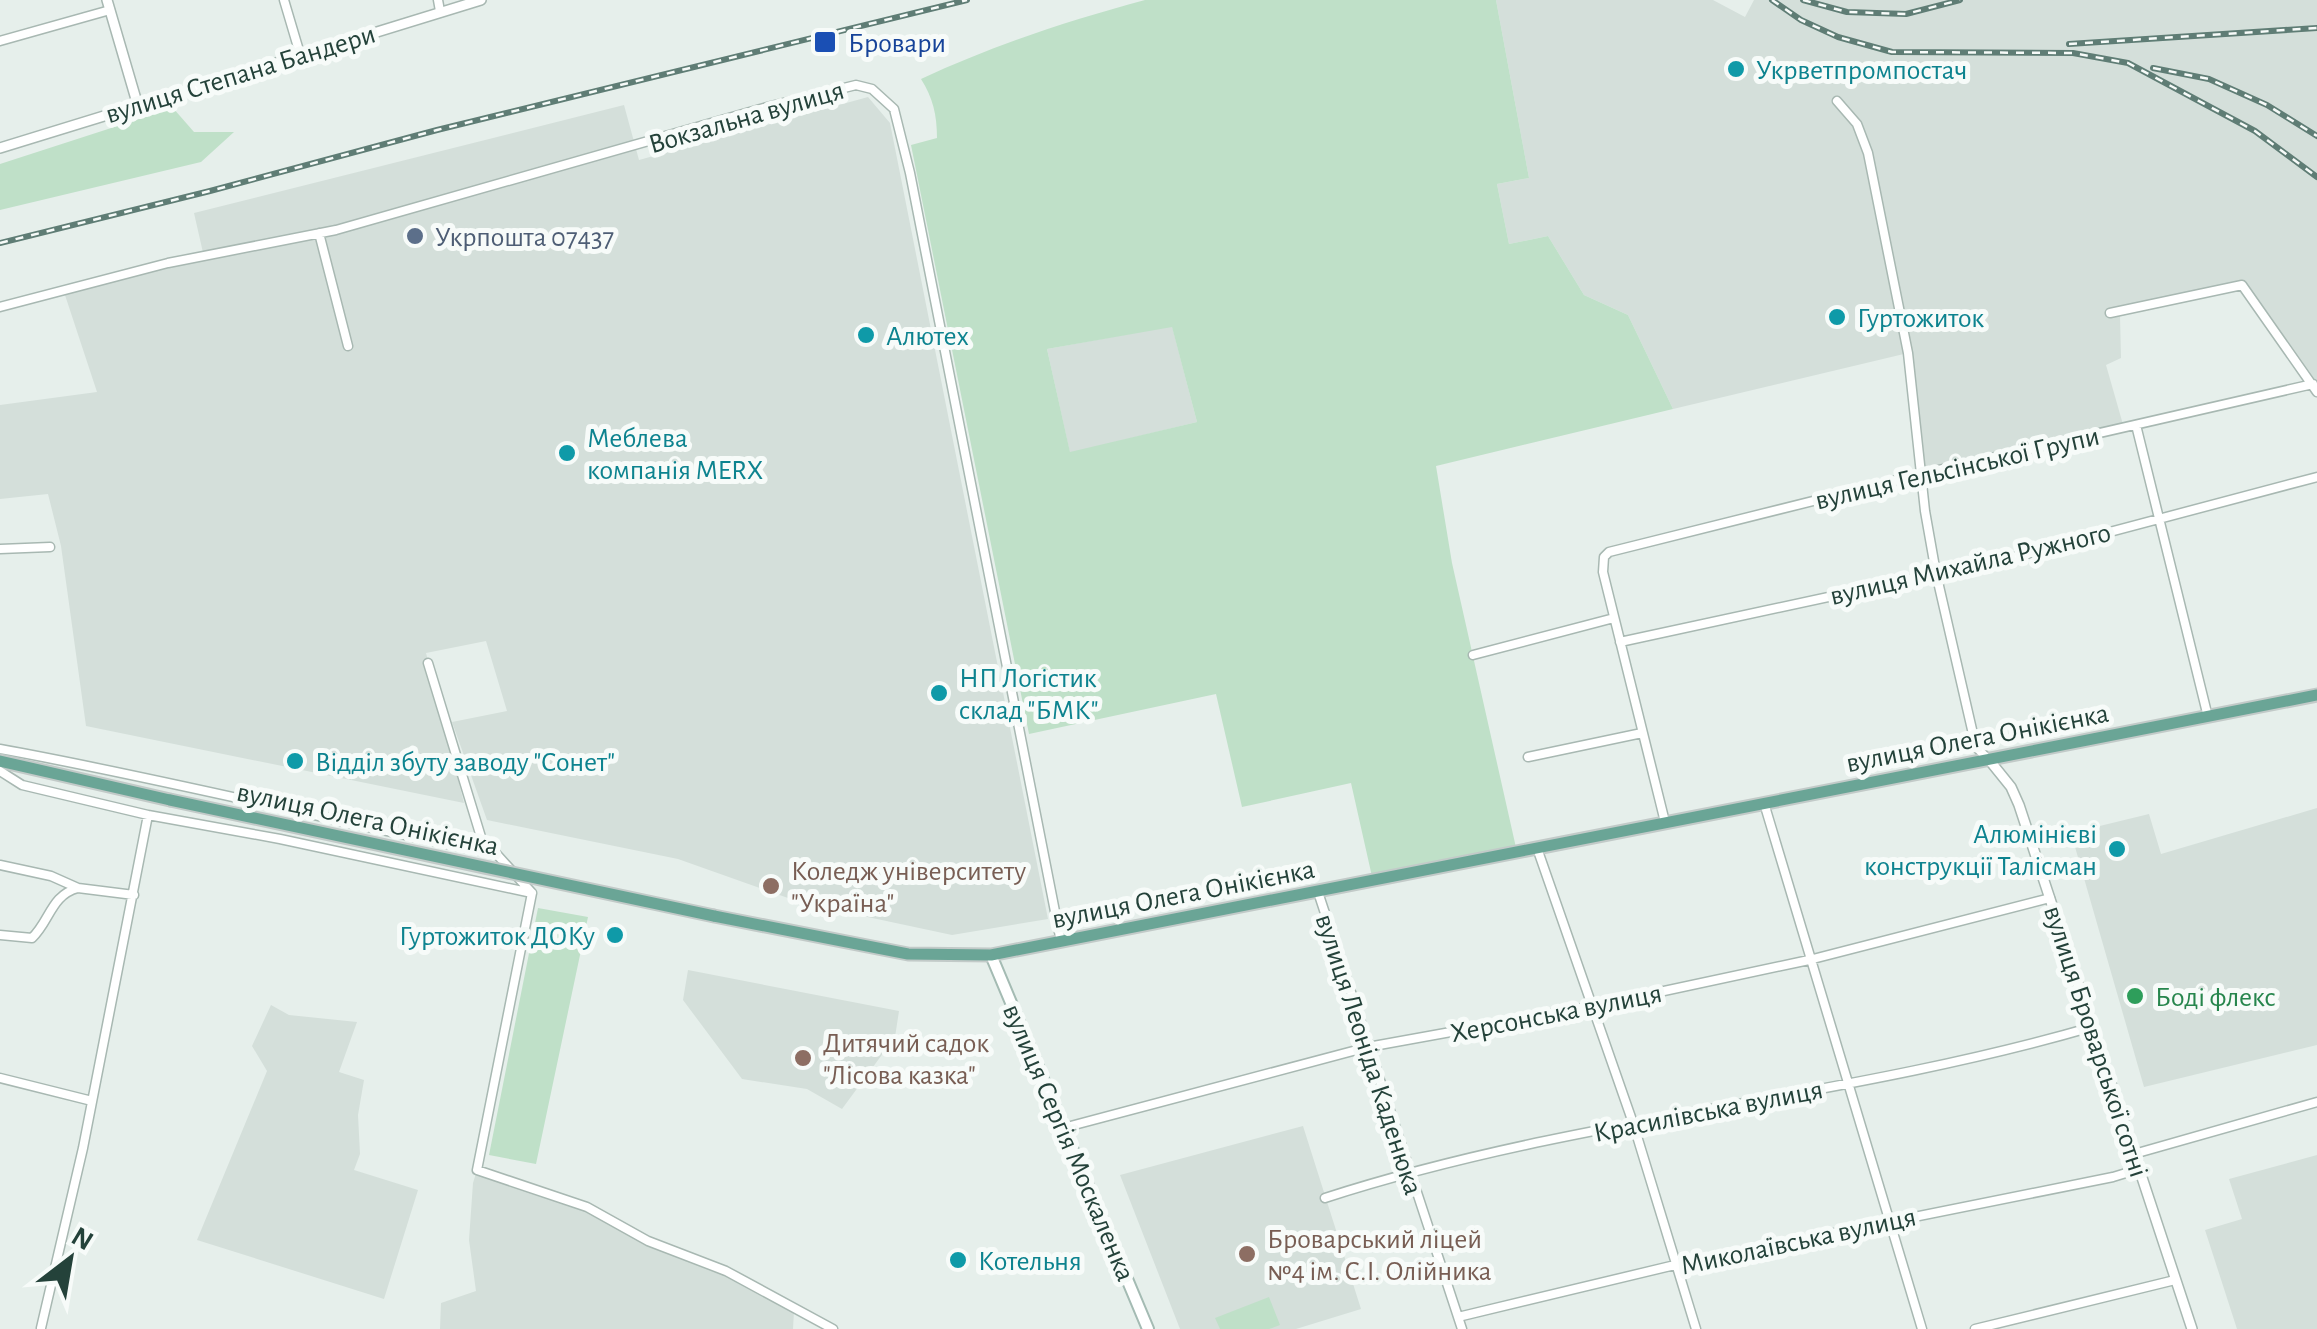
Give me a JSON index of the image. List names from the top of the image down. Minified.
{"streets":{"main road":["вулиця Олега Онікієнка","вулиця Сергія Москаленка"],"street":["вулиця Степана Бандери","Вокзальна вулиця","вулиця Гельсінської Групи","вулиця Михайла Ружного","Херсонська вулиця","вулиця Броварської сотні","вулиця Леоніда Каденюка","Красилівська вулиця","Миколаївська вулиця"]},"crossings":[["Вокзальна вулиця","вулиця Олега Онікієнка"],["вулиця Олега Онікієнка","вулиця Броварської сотні"],["вулиця Олега Онікієнка","вулиця Леоніда Каденюка"],["вулиця Олега Онікієнка","вулиця Сергія Москаленка"],["Херсонська вулиця","вулиця Броварської сотні"],["Херсонська вулиця","вулиця Леоніда Каденюка"],["Херсонська вулиця","вулиця Сергія Москаленка"],["вулиця Броварської сотні","Красилівська вулиця"],["вулиця Броварської сотні","Миколаївська вулиця"],["вулиця Леоніда Каденюка","Красилівська вулиця"],["вулиця Леоніда Каденюка","Миколаївська вулиця"]],"places":{"transit":["Бровари"],"other":["Укрветпромпостач","Укрпошта 07437","Гуртожиток","Алютех","Меблева компанія MERX","НП Логістик склад \"БМК\"","Відділ збуту заводу \"Сонет\"","Алюмінієві конструкції Талісман","Коледж університету \"Україна\"","Гуртожиток ДОКу","Боді флекс","Дитячий садок \"Лісова казка\"","Броварський ліцей №4 ім. С.І. Олійника","Котельня"]},"north":"top right"}
